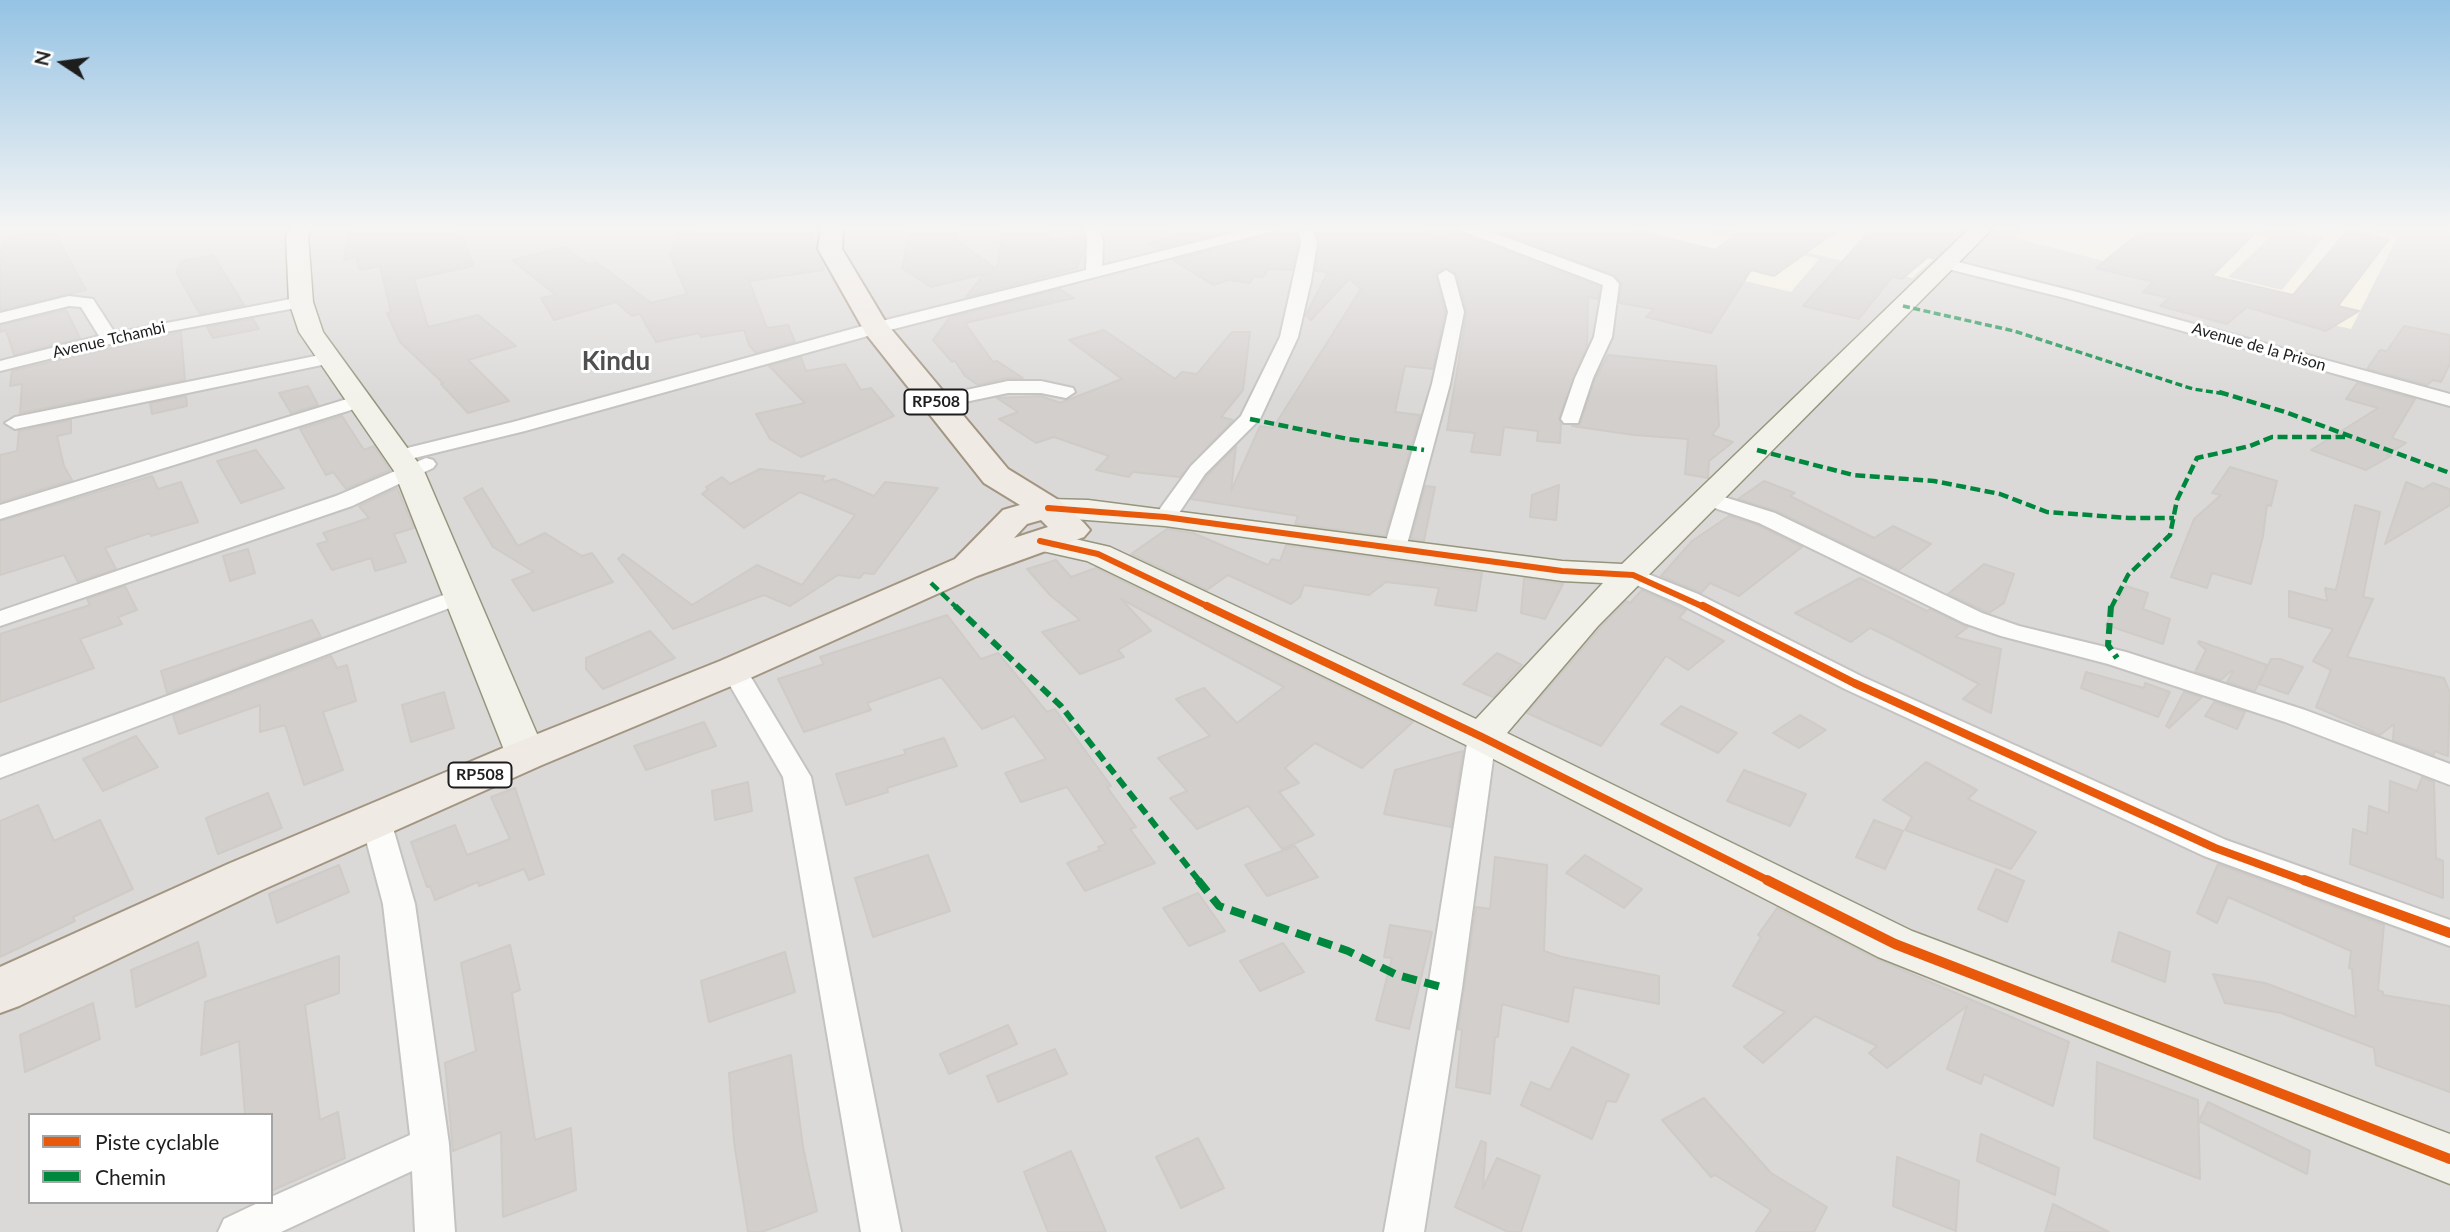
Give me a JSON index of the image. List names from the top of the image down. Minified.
{"streets":{"main road":["RP508"],"street":["Avenue Tchambi","Avenue de la Prison"]},"districts":["Kindu"],"legend":["Piste cyclable","Chemin"],"north":"left"}
